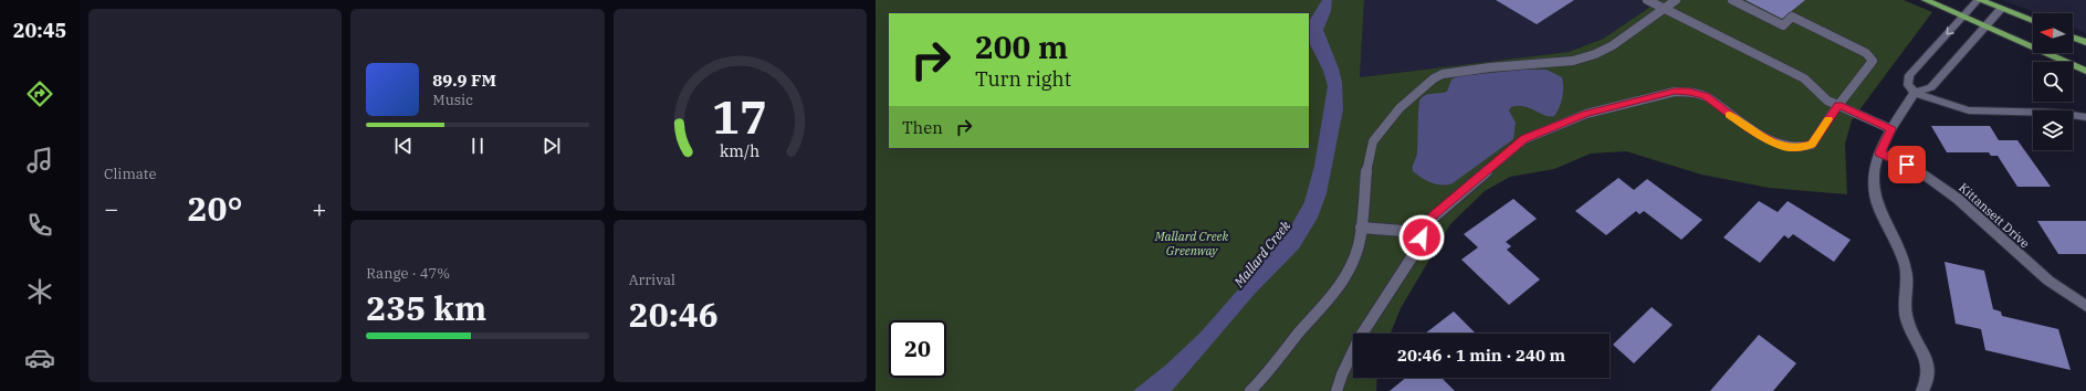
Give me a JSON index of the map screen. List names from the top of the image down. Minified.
{"streets":{"street":["Kittansett Drive"]},"water":["Mallard Creek"],"parks":["Mallard Creek Greenway"],"north":"left","page":{"tabs":"20:45","tile":["Climate",["Range · 47%","235 km"],["Arrival","20:46"]],"turn":["200 m","Turn right"],"song":["89.9 FM","Music"],"then":"Then","heat":["−","20°","+"],"limit":"20","trip":"20:46 · 1 min · 240 m","gauge":["17","km/h"]}}
